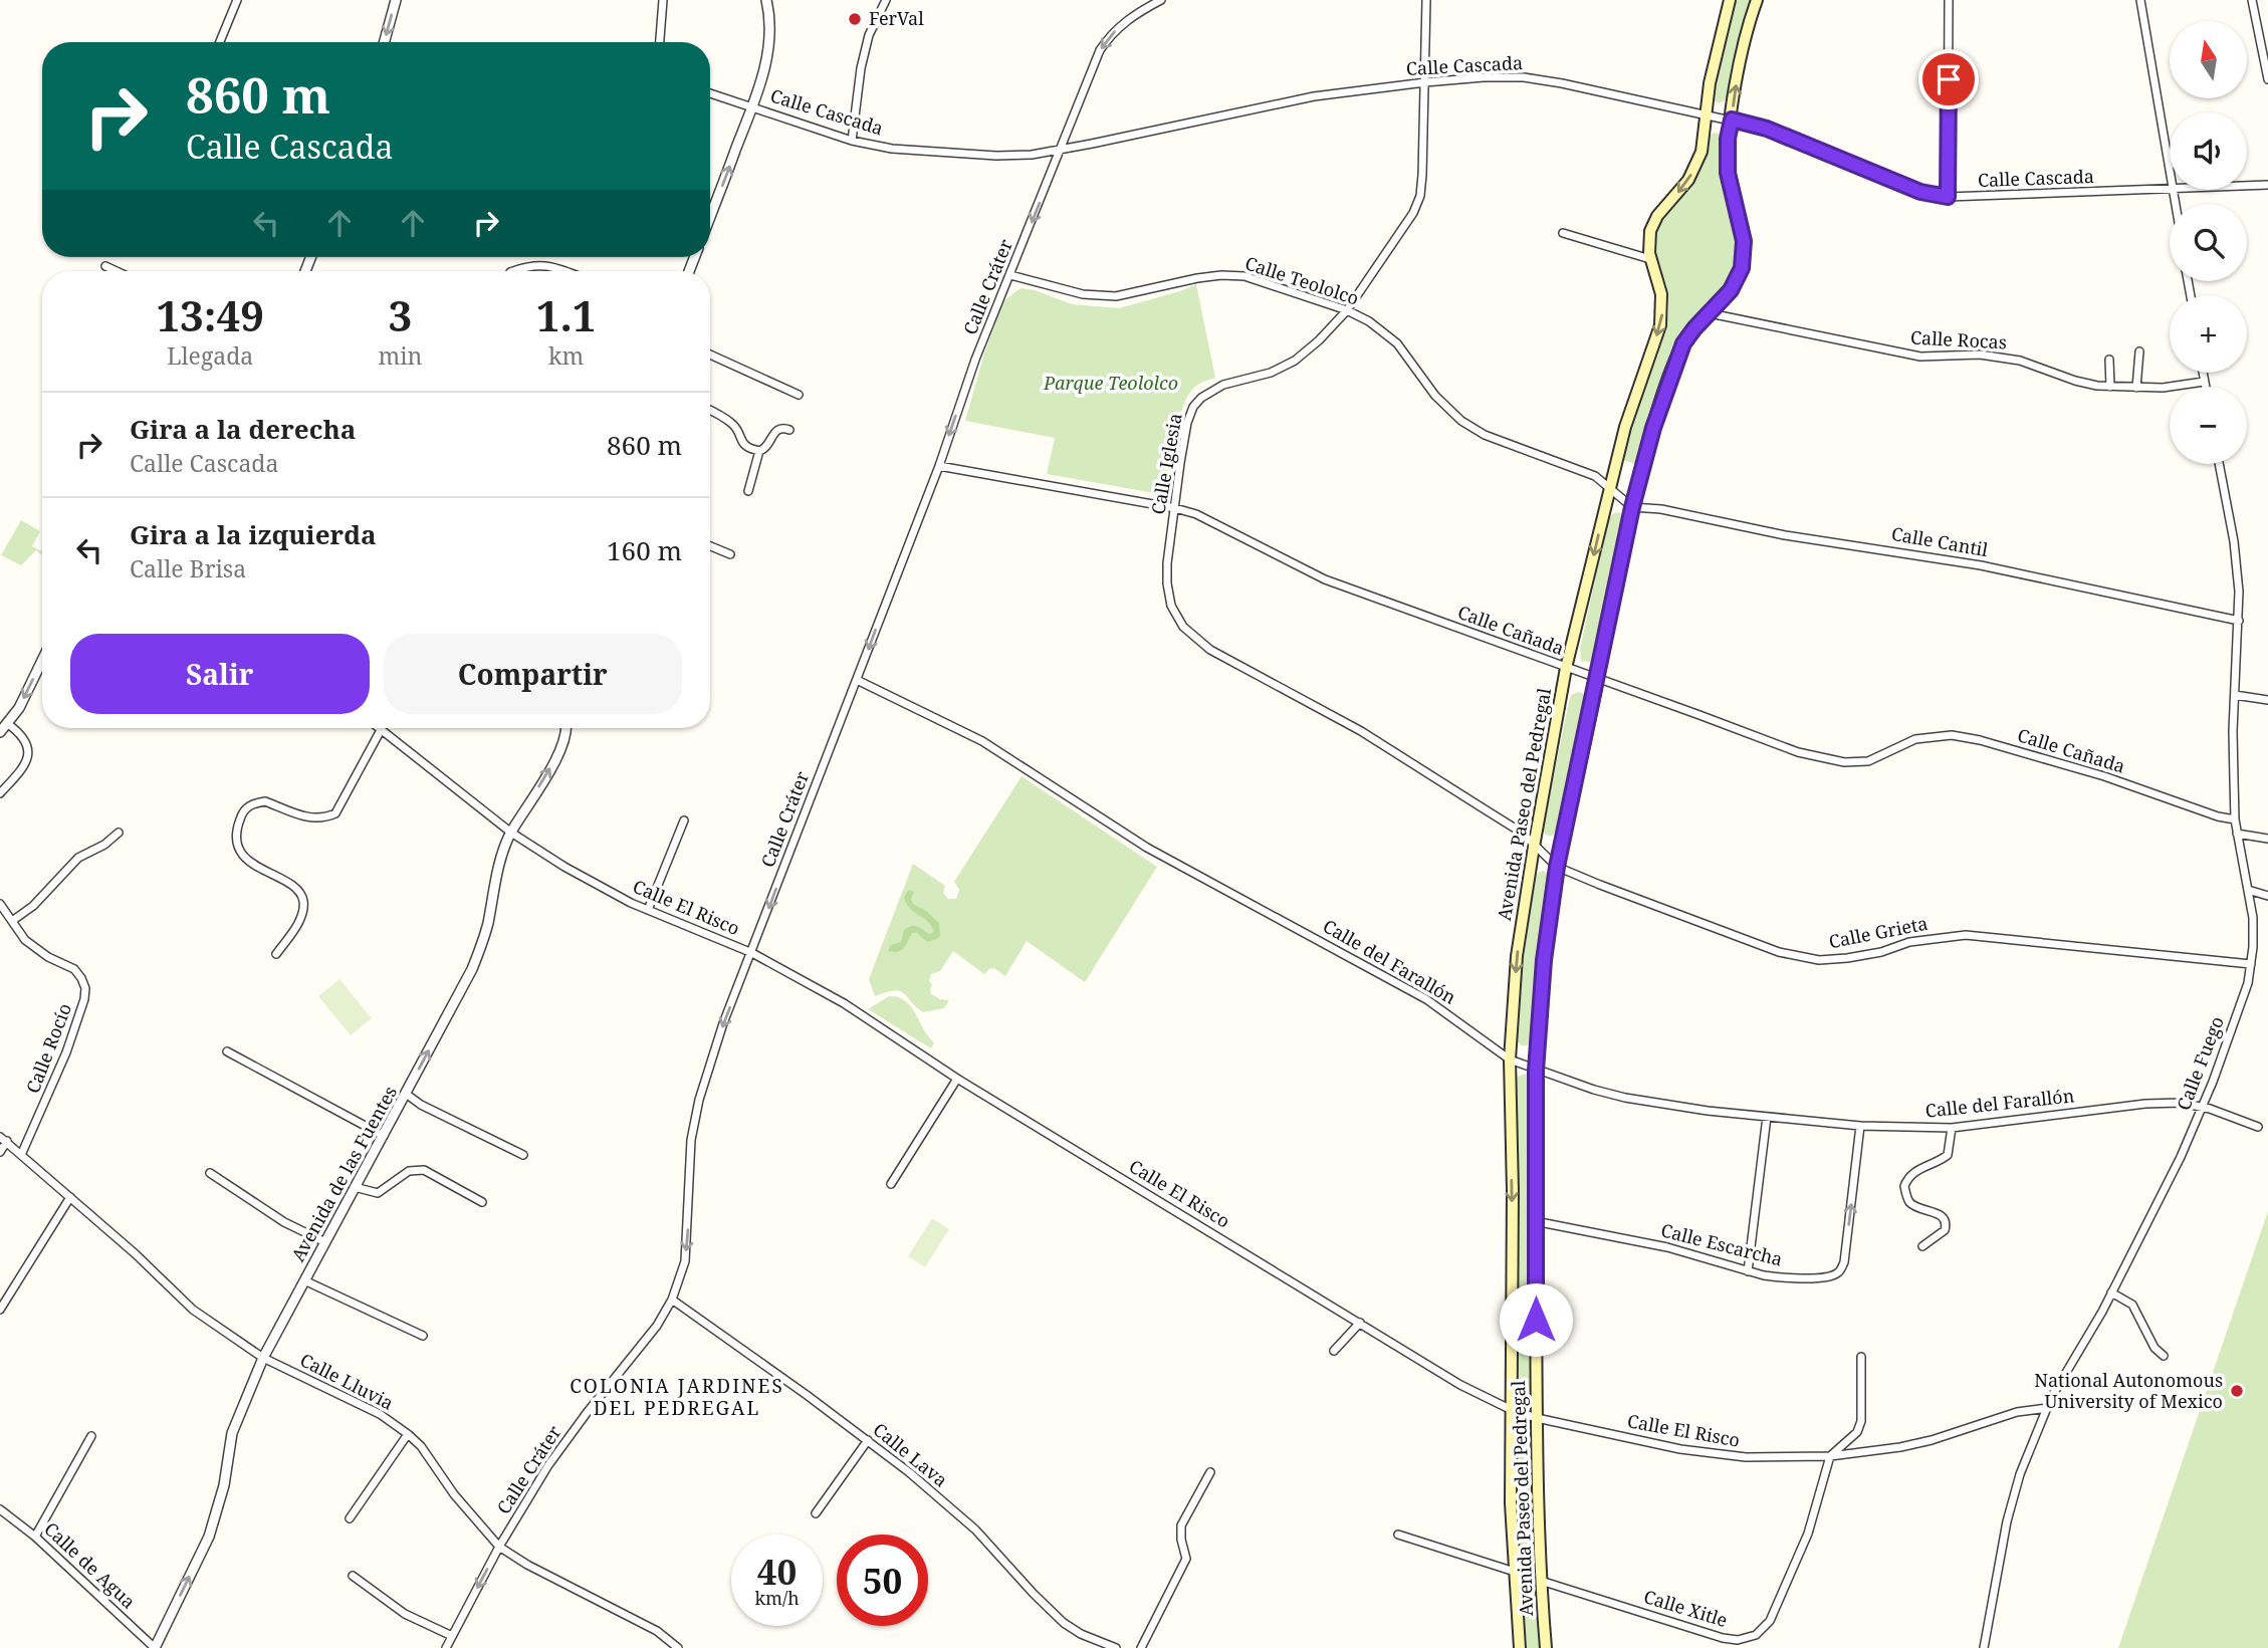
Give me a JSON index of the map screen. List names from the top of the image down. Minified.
{"streets":{"main road":["Avenida Paseo del Pedregal"],"street":["Calle Cascada","Calle Teololco","Calle Cráter","Calle Rocas","Calle Iglesia","Calle Cantil","Calle Cañada","Calle El Risco","Calle Grieta","Calle del Farallón","Calle Rocío","Calle Fuego","Avenida de las Fuentes","Calle Escarcha","Calle Lluvia","Calle Lava","Calle de Agua","Calle Xitle"]},"crossings":[["Calle Cascada","Calle Cráter"],["Calle Cascada","Calle Iglesia"],["Calle Cascada","Avenida Paseo del Pedregal"],["Calle Teololco","Calle Cráter"],["Calle Teololco","Calle Iglesia"],["Calle Teololco","Calle Cantil"],["Calle Teololco","Avenida Paseo del Pedregal"],["Calle Cráter","Calle Cañada"],["Calle Cráter","Calle El Risco"],["Calle Cráter","Calle del Farallón"],["Calle Cráter","Calle Lluvia"],["Calle Cráter","Calle Lava"],["Calle Rocas","Avenida Paseo del Pedregal"],["Calle Iglesia","Calle Cañada"],["Calle Iglesia","Avenida Paseo del Pedregal"],["Calle Iglesia","Calle Grieta"],["Calle Cantil","Avenida Paseo del Pedregal"],["Calle Cantil","Calle Fuego"],["Calle Cañada","Avenida Paseo del Pedregal"],["Calle Cañada","Calle Fuego"],["Avenida Paseo del Pedregal","Calle El Risco"],["Avenida Paseo del Pedregal","Calle Grieta"],["Avenida Paseo del Pedregal","Calle del Farallón"],["Avenida Paseo del Pedregal","Calle Escarcha"],["Avenida Paseo del Pedregal","Calle Xitle"],["Calle El Risco","Calle Fuego"],["Calle El Risco","Avenida de las Fuentes"],["Calle El Risco","Calle Xitle"],["Calle Grieta","Calle Fuego"],["Calle del Farallón","Calle Fuego"],["Calle del Farallón","Calle Escarcha"],["Calle Rocío","Calle Lluvia"],["Avenida de las Fuentes","Calle Lluvia"],["Avenida de las Fuentes","Calle de Agua"]],"one_way":["Calle Cráter","Avenida de las Fuentes"],"districts":["COLONIA JARDINES DEL PEDREGAL"],"parks":["Parque Teololco"],"places":["FerVal","National Autonomous University of Mexico"],"north":"top","page":{"map_buttons":["+","−"],"turn":["860 m","Calle Cascada"],"eta":["13:49","Llegada","3","min","1.1","km"],"list":[{"name":"Gira a la derecha","note":"Calle Cascada","value":"860 m"},{"name":"Gira a la izquierda","note":"Calle Brisa","value":"160 m"}],"buttons":["Salir","Compartir"],"speed":"40 km/h","limit":"50"}}
